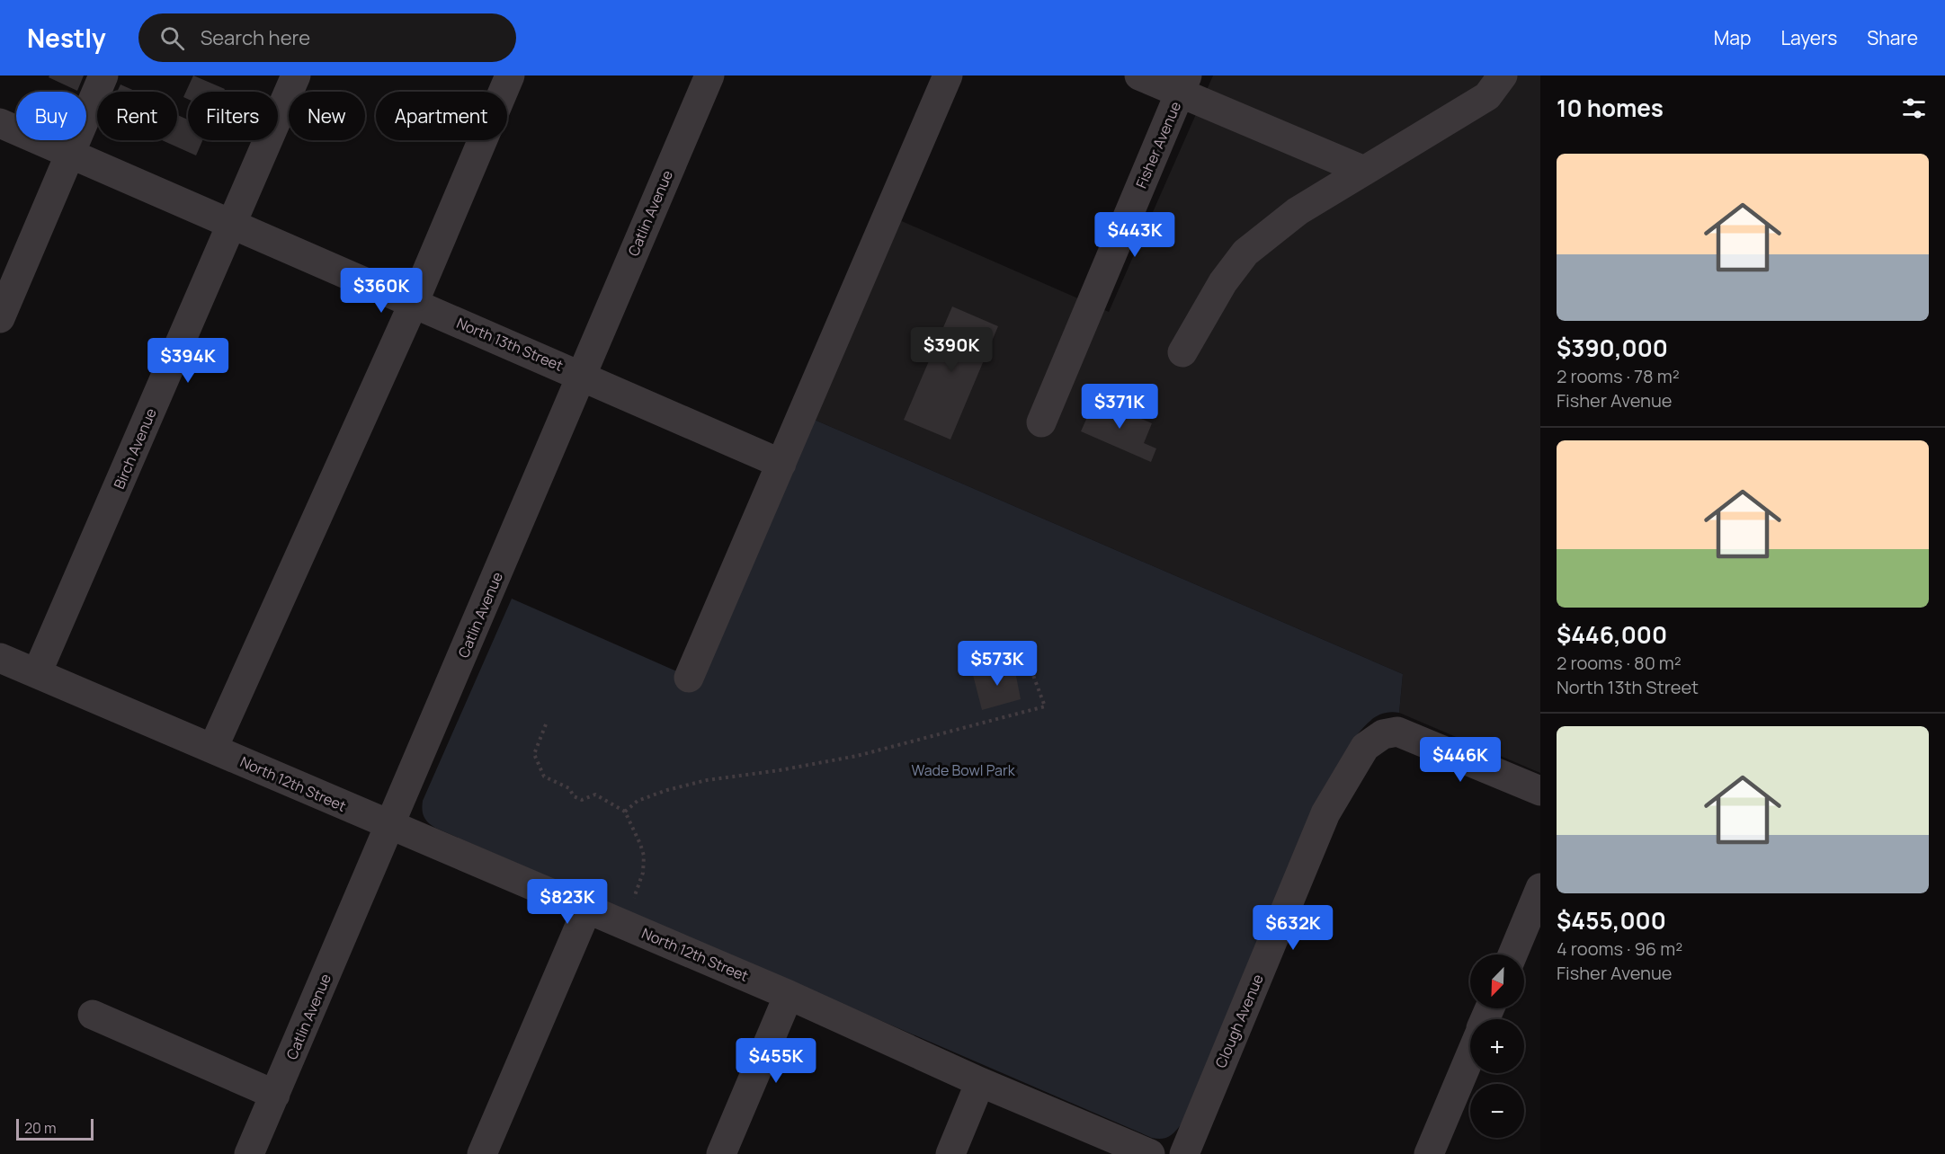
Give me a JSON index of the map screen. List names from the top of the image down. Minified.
{"streets":{"street":["Fisher Avenue","Catlin Avenue","North 13th Street","Birch Avenue","North 12th Street","Clough Avenue"]},"crossings":[["Catlin Avenue","North 13th Street"],["Catlin Avenue","North 12th Street"],["North 13th Street","Birch Avenue"],["Birch Avenue","North 12th Street"]],"parks":["Wade Bowl Park"],"scale_bar":"20 m","north":"bottom left","page":{"header":"Nestly","search":"Search here","nav":["Map","Layers","Share"],"heading":"10 homes","chip":["Buy","Rent","Filters","New","Apartment"],"list":[{"name":"$390,000","note":"2 rooms · 78 m² · Fisher Avenue"},{"name":"$446,000","note":"2 rooms · 80 m² · North 13th Street"},{"name":"$455,000","note":"4 rooms · 96 m² · Fisher Avenue"}],"price":["$443K","$360K","$390K","$394K","$371K","$573K","$446K","$823K","$632K","$455K"],"map_buttons":["+","−"],"scale":"20 m"}}
